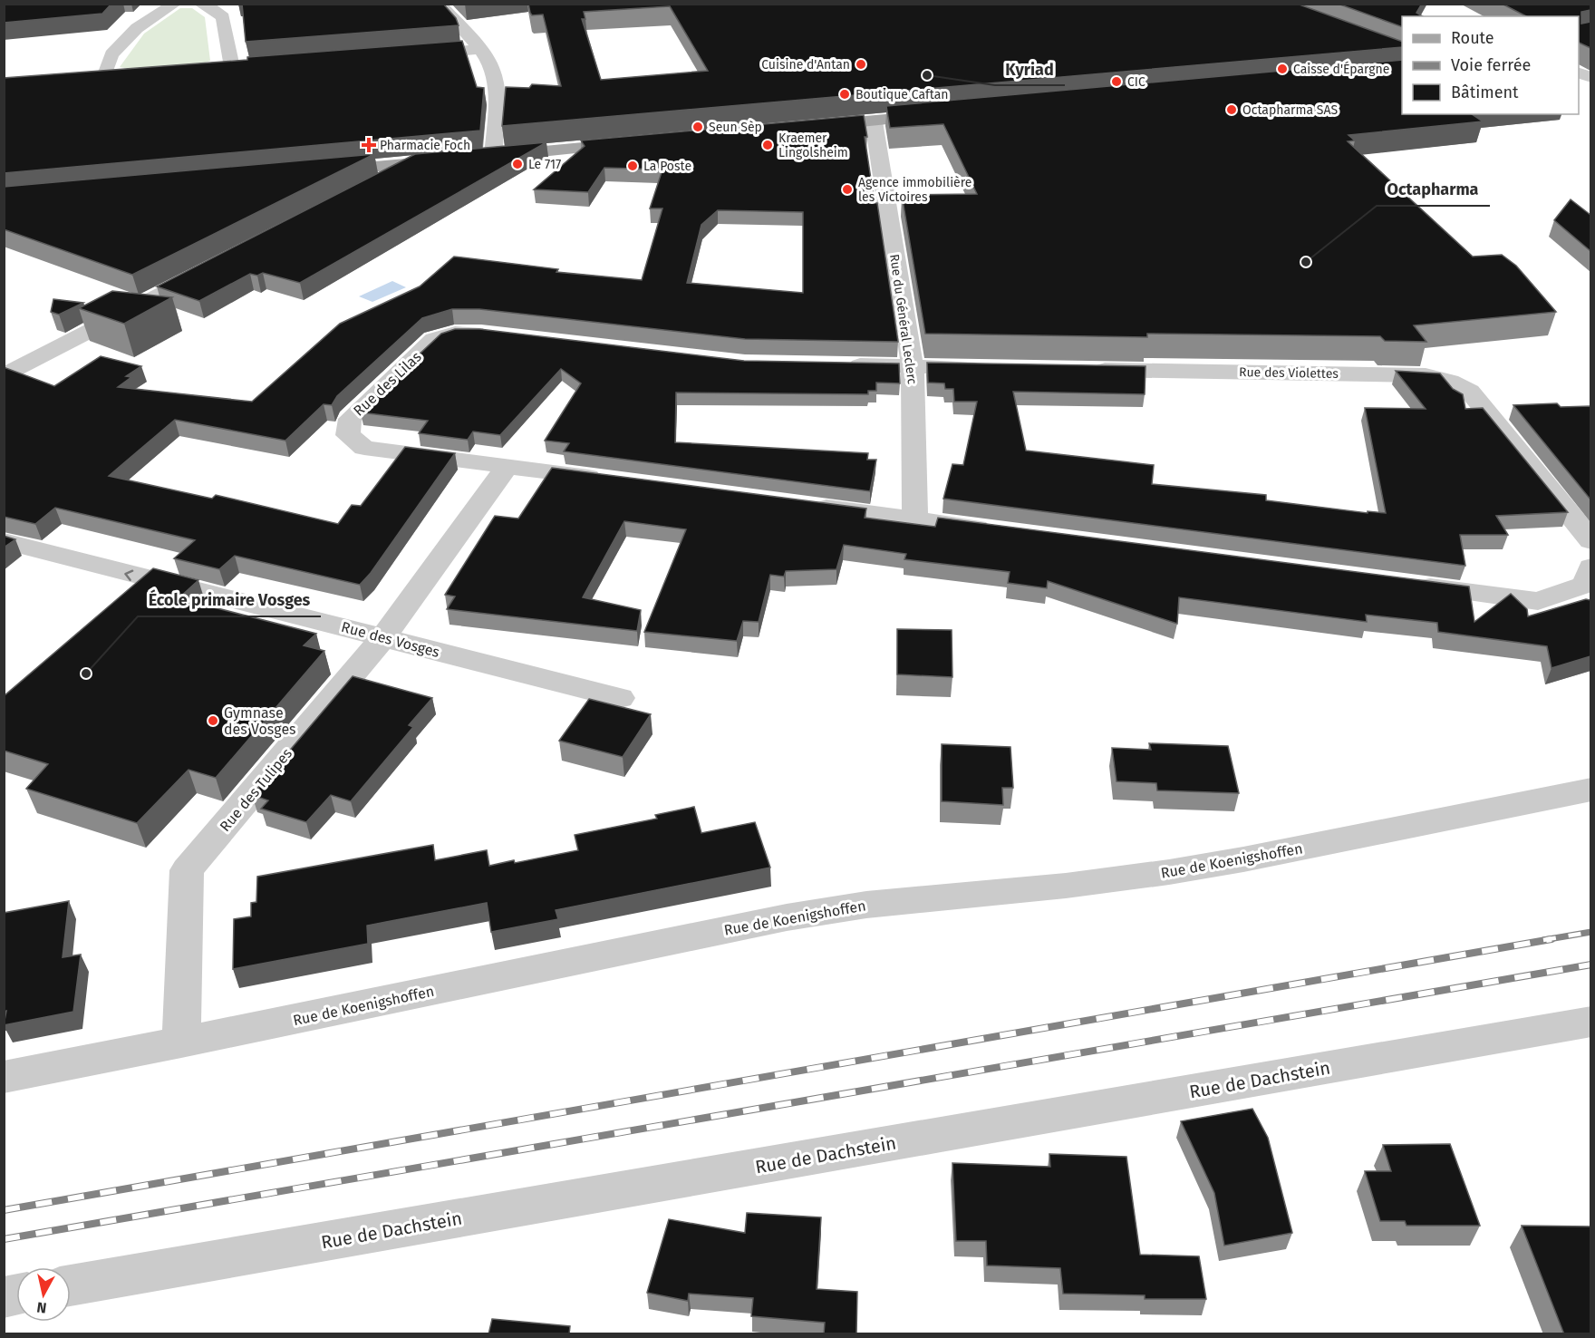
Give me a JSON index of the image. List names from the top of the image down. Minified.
{"streets":{"street":["Rue du Général Leclerc","Rue des Violettes","Rue des Lilas","Rue des Vosges","Rue des Tulipes","Rue de Koenigshoffen","Rue de Dachstein"]},"crossings":[["Rue des Lilas","Rue des Tulipes"],["Rue des Vosges","Rue des Tulipes"],["Rue des Tulipes","Rue de Koenigshoffen"]],"one_way":["Rue des Vosges"],"places":{"other":["Cuisine d'Antan","Caisse d'Épargne","Kyriad","CIC","Boutique Caftan","Octapharma SAS","Seun Sèp","Kraemer Lingolsheim","Le 717","La Poste","Agence immobilière les Victoires","Octapharma","École primaire Vosges","Gymnase des Vosges"],"health":["Pharmacie Foch"]},"legend":["Route","Voie ferrée","Bâtiment"],"north":"bottom"}
